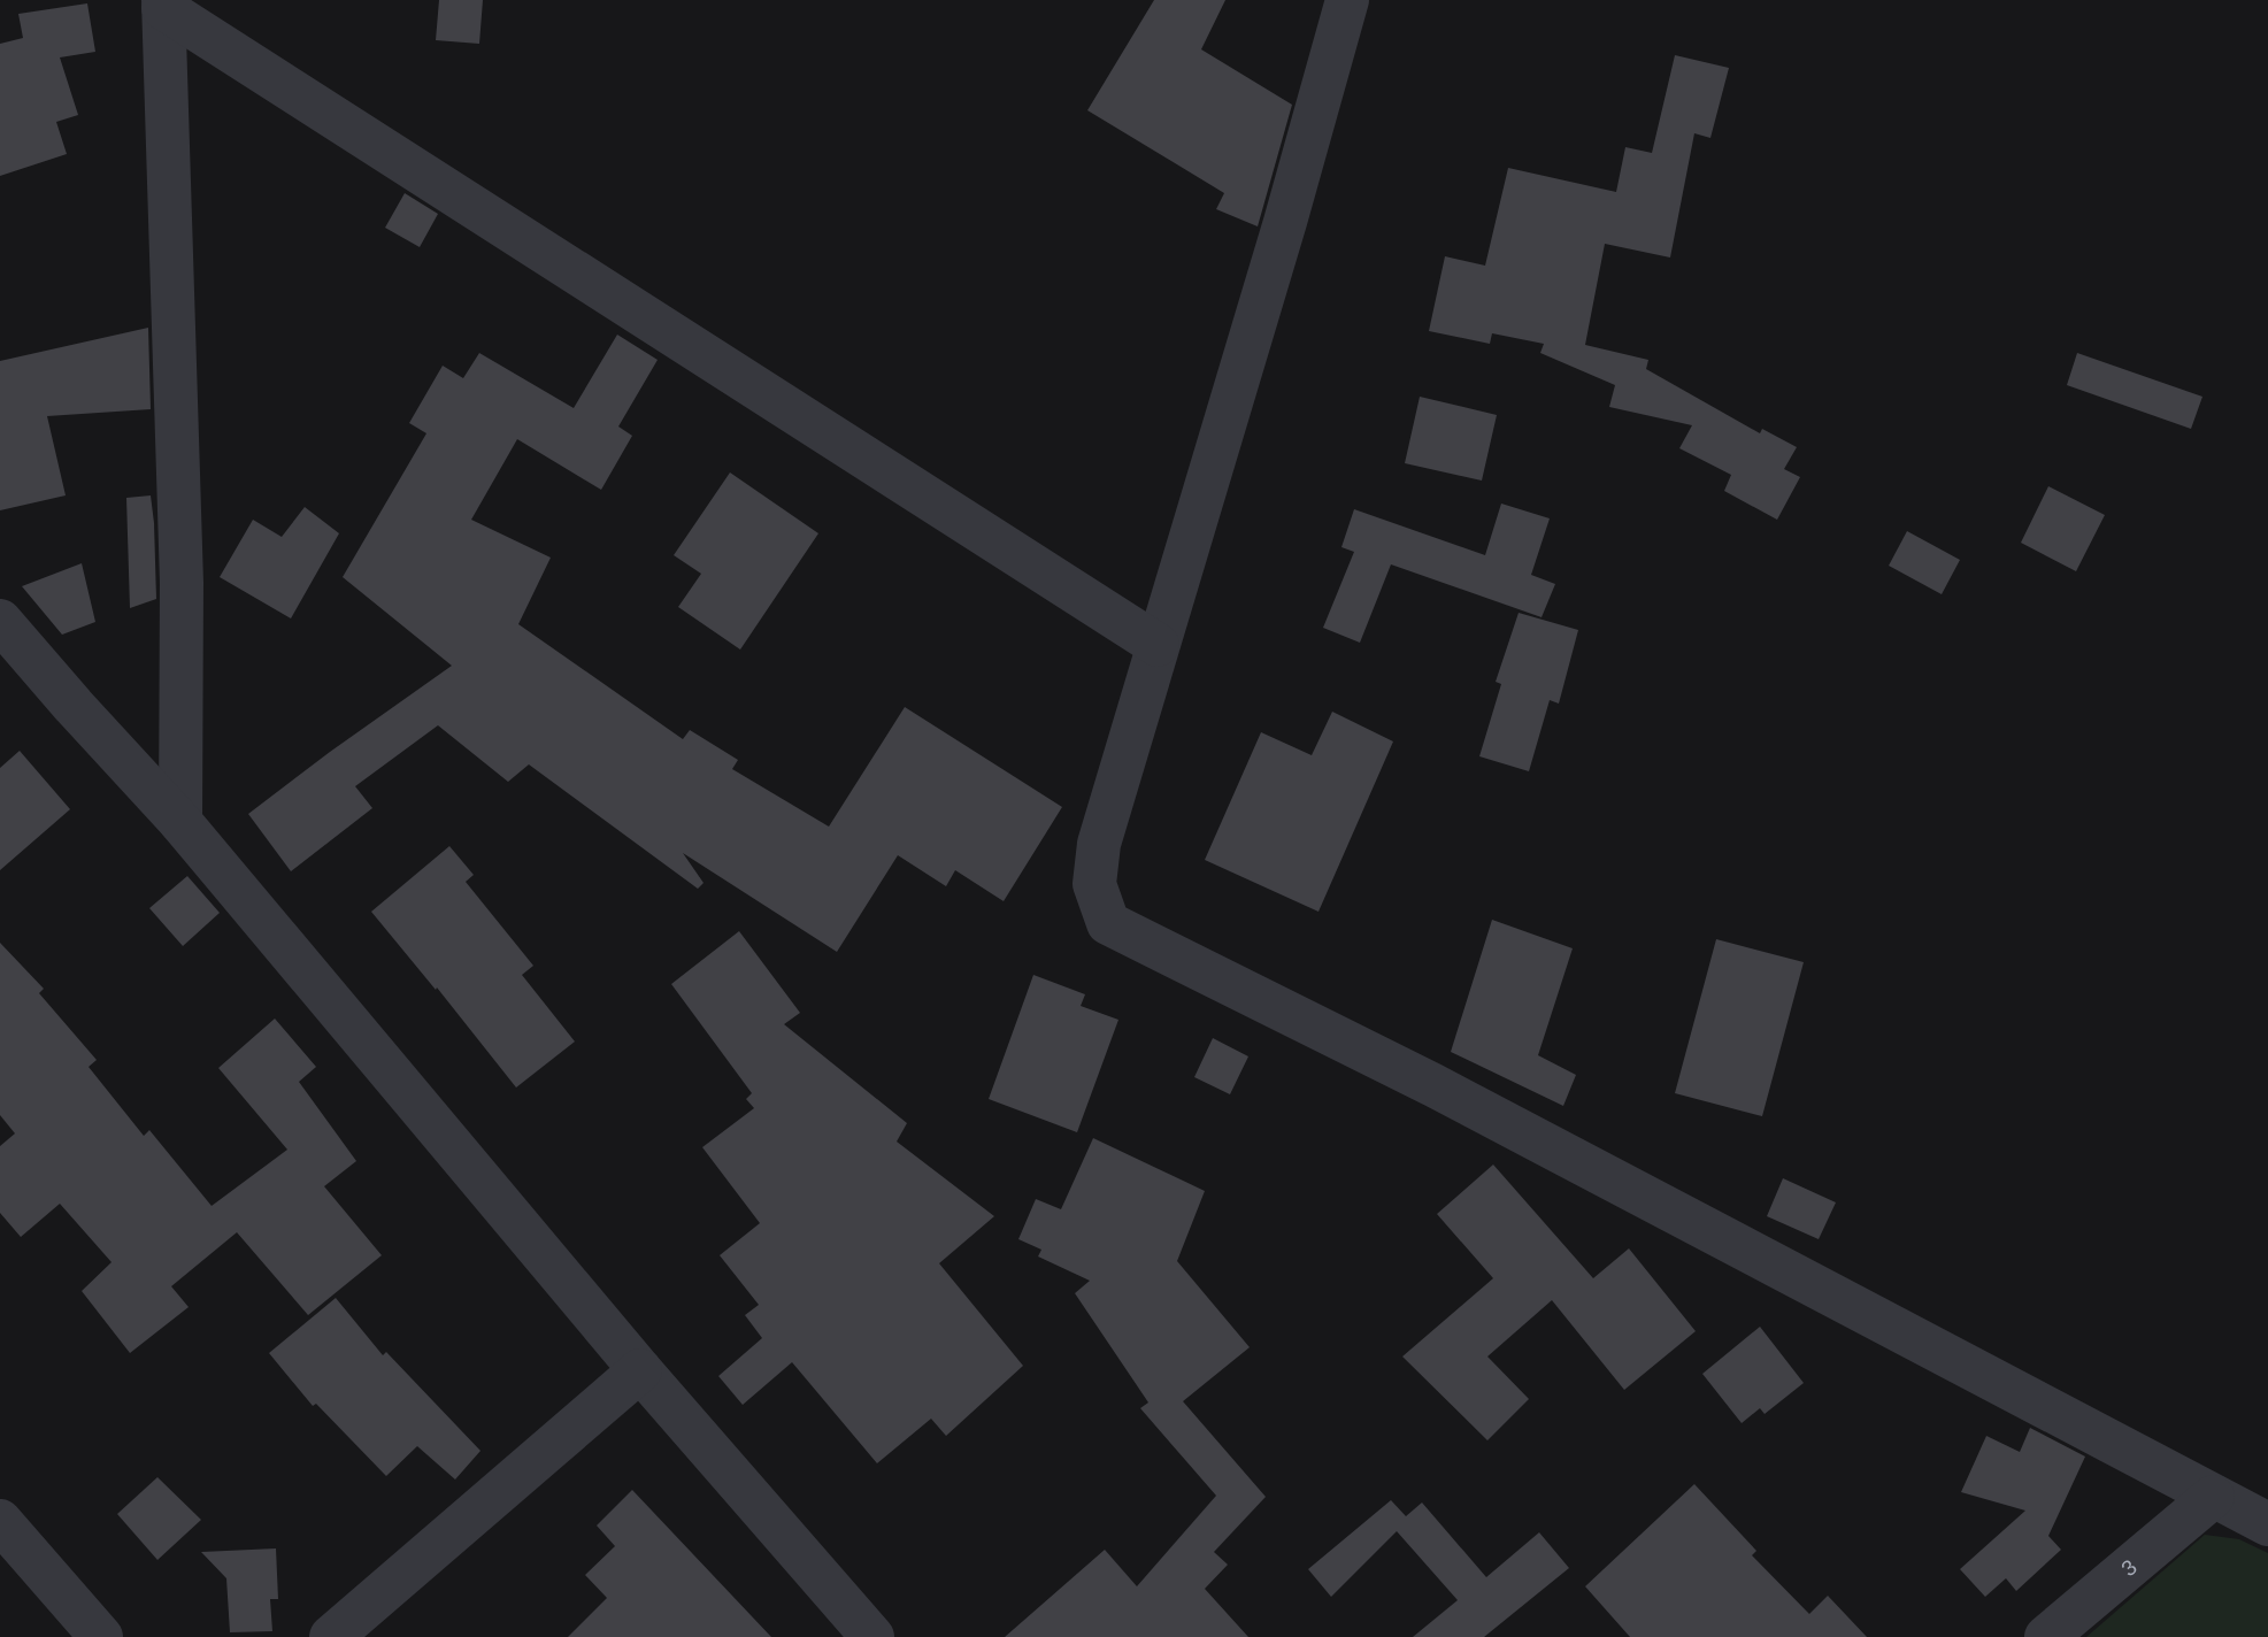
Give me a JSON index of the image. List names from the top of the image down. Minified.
{"streets":{"street":["3"]}}
